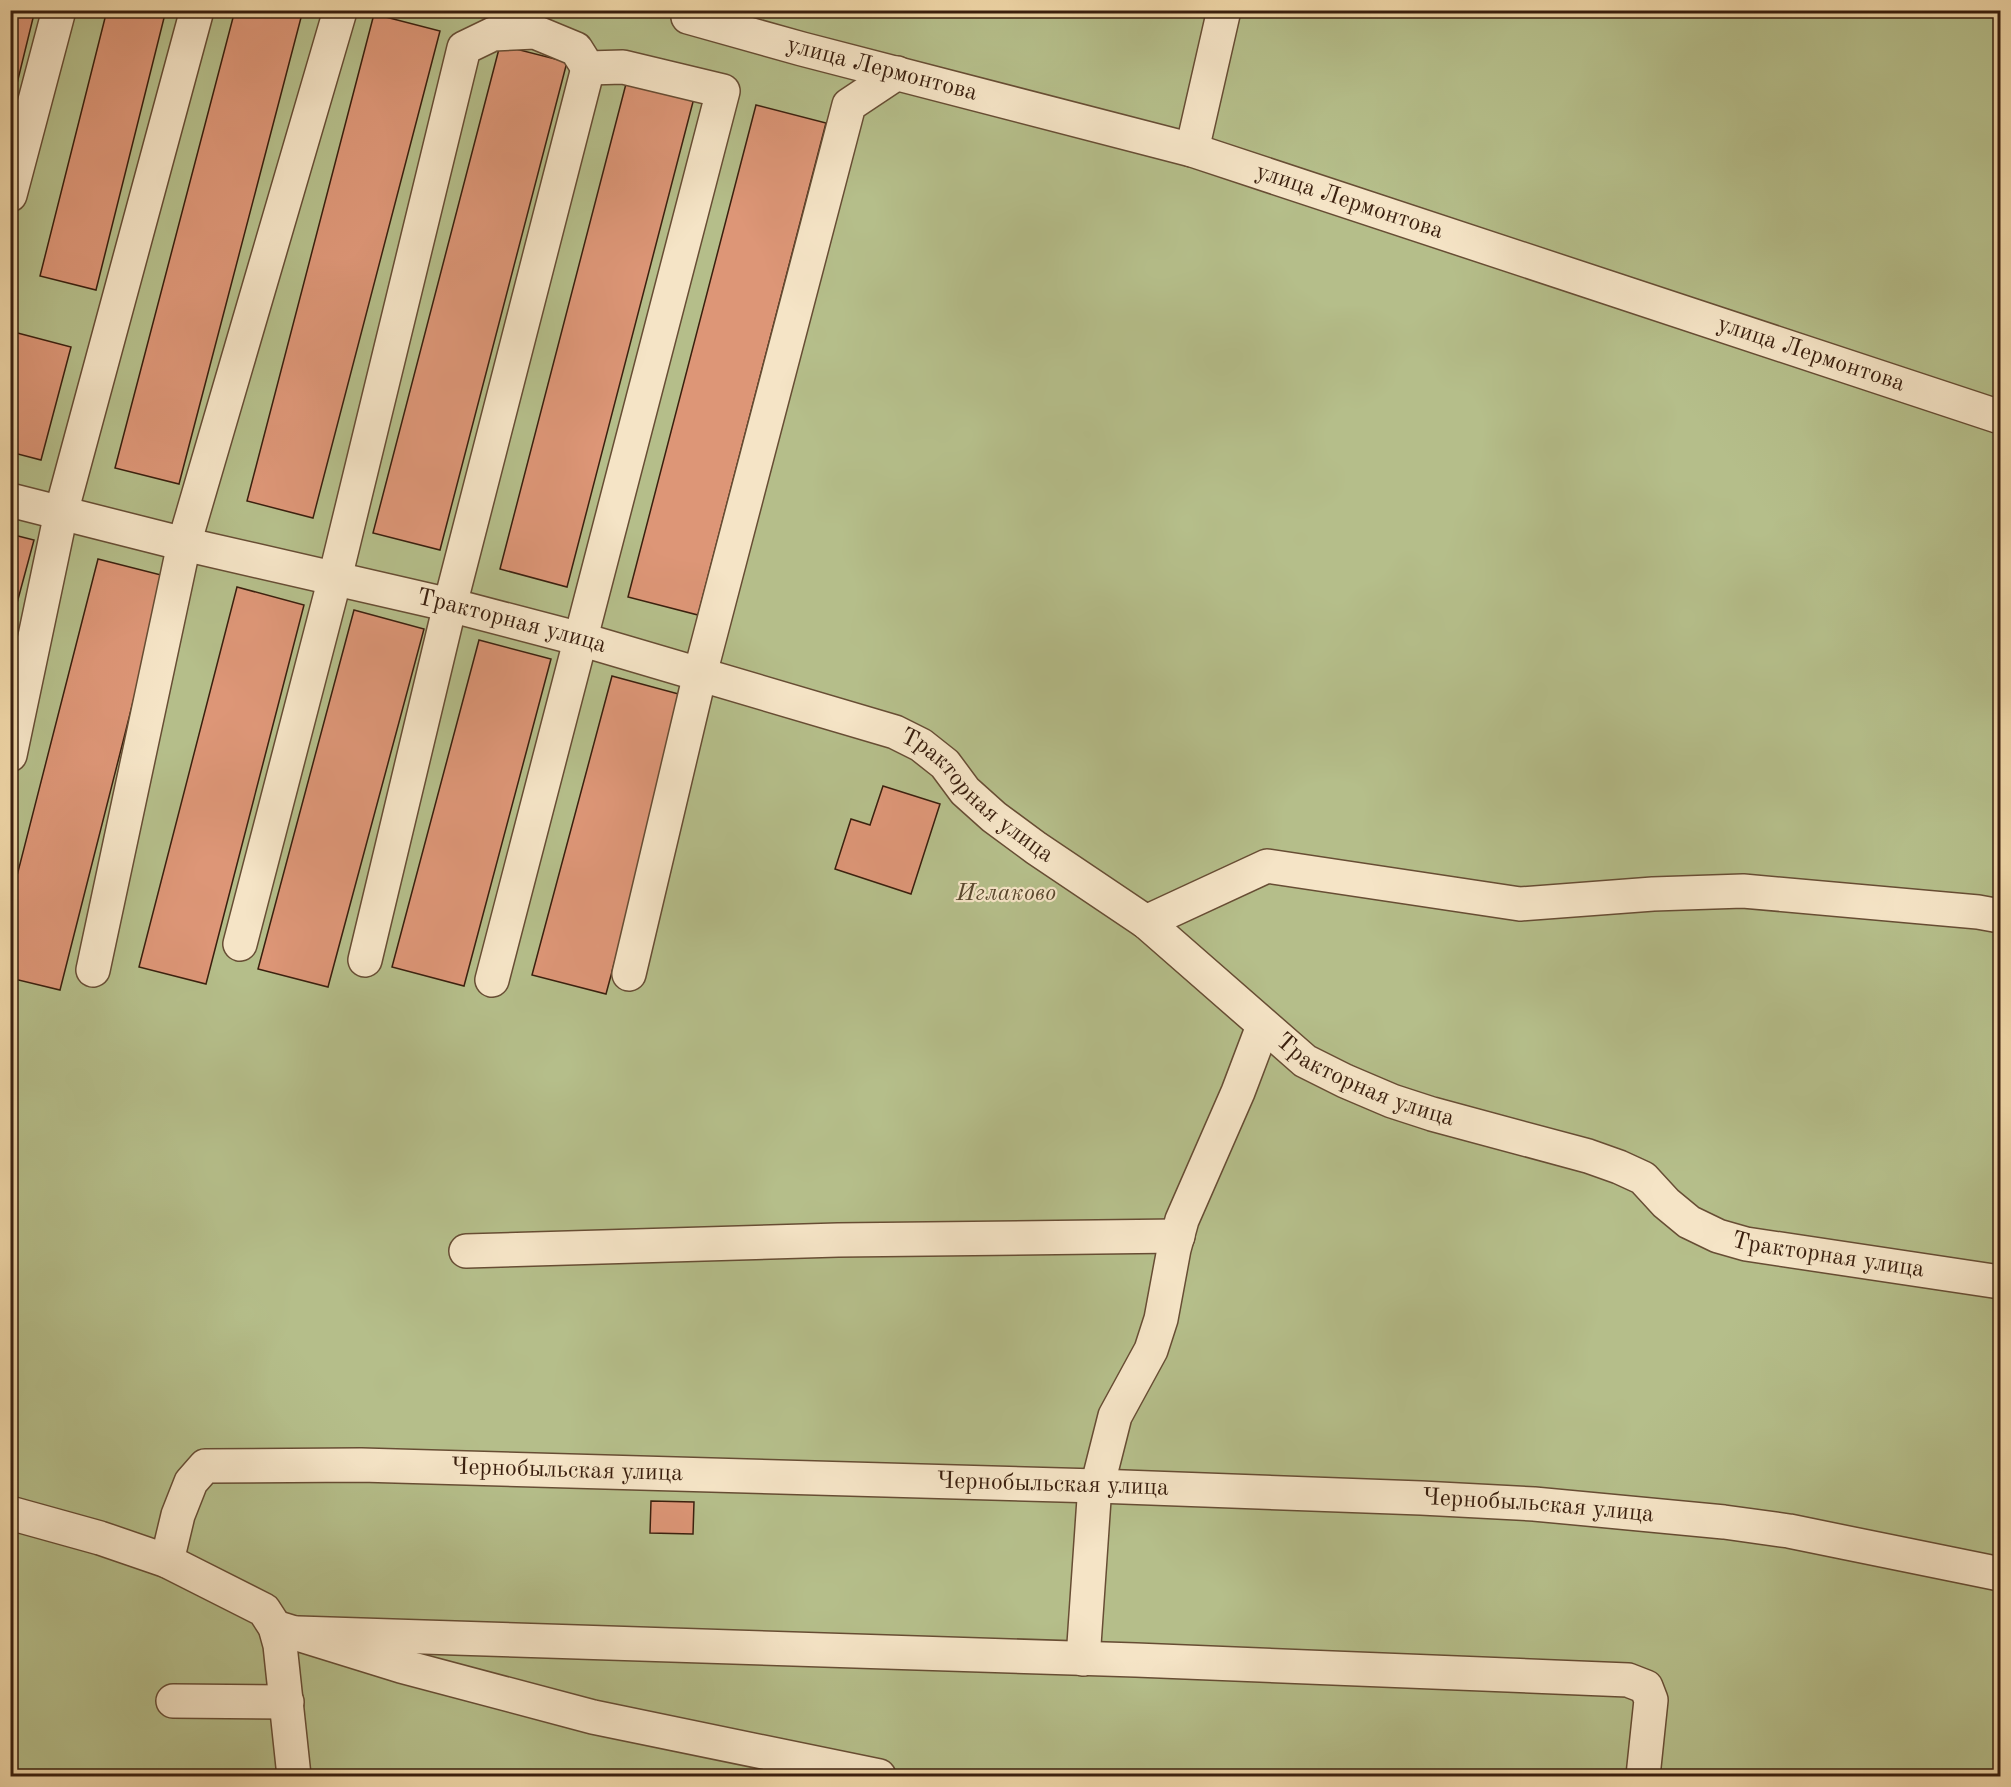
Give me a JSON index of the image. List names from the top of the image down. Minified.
{"streets":{"street":["улица Лермонтова","Тракторная улица","Чернобыльская улица"]},"parks":["Иглаково"]}
